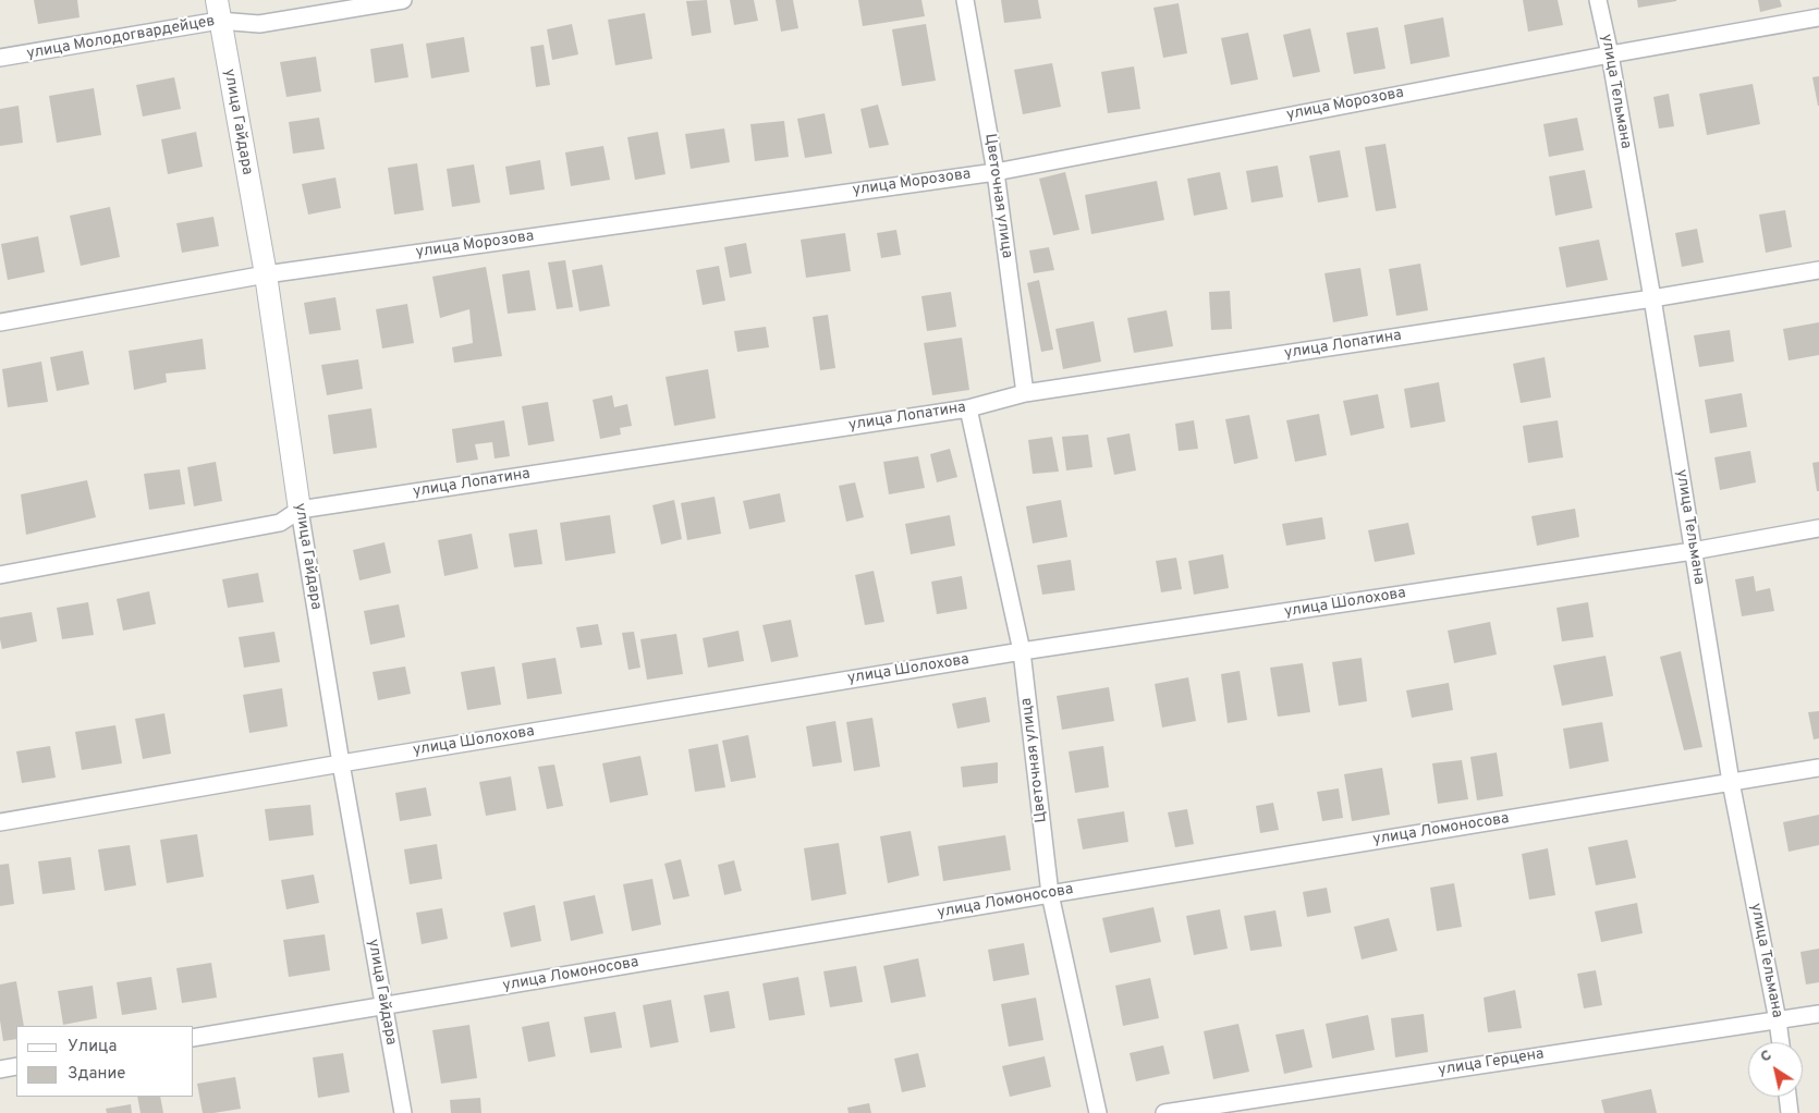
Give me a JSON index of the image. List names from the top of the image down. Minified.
{"streets":{"street":["улица Молодогвардейцев","улица Тельмана","улица Морозова","улица Гайдара","Цветочная улица","улица Лопатина","улица Шолохова","улица Ломоносова","улица Герцена"]},"crossings":[["улица Молодогвардейцев","улица Гайдара"],["улица Тельмана","улица Морозова"],["улица Тельмана","улица Лопатина"],["улица Тельмана","улица Шолохова"],["улица Тельмана","улица Ломоносова"],["улица Тельмана","улица Герцена"],["улица Морозова","улица Гайдара"],["улица Морозова","Цветочная улица"],["улица Гайдара","улица Лопатина"],["улица Гайдара","улица Шолохова"],["улица Гайдара","улица Ломоносова"],["Цветочная улица","улица Лопатина"],["Цветочная улица","улица Шолохова"],["Цветочная улица","улица Ломоносова"]],"legend":["Улица","Здание"],"north":"top left"}
